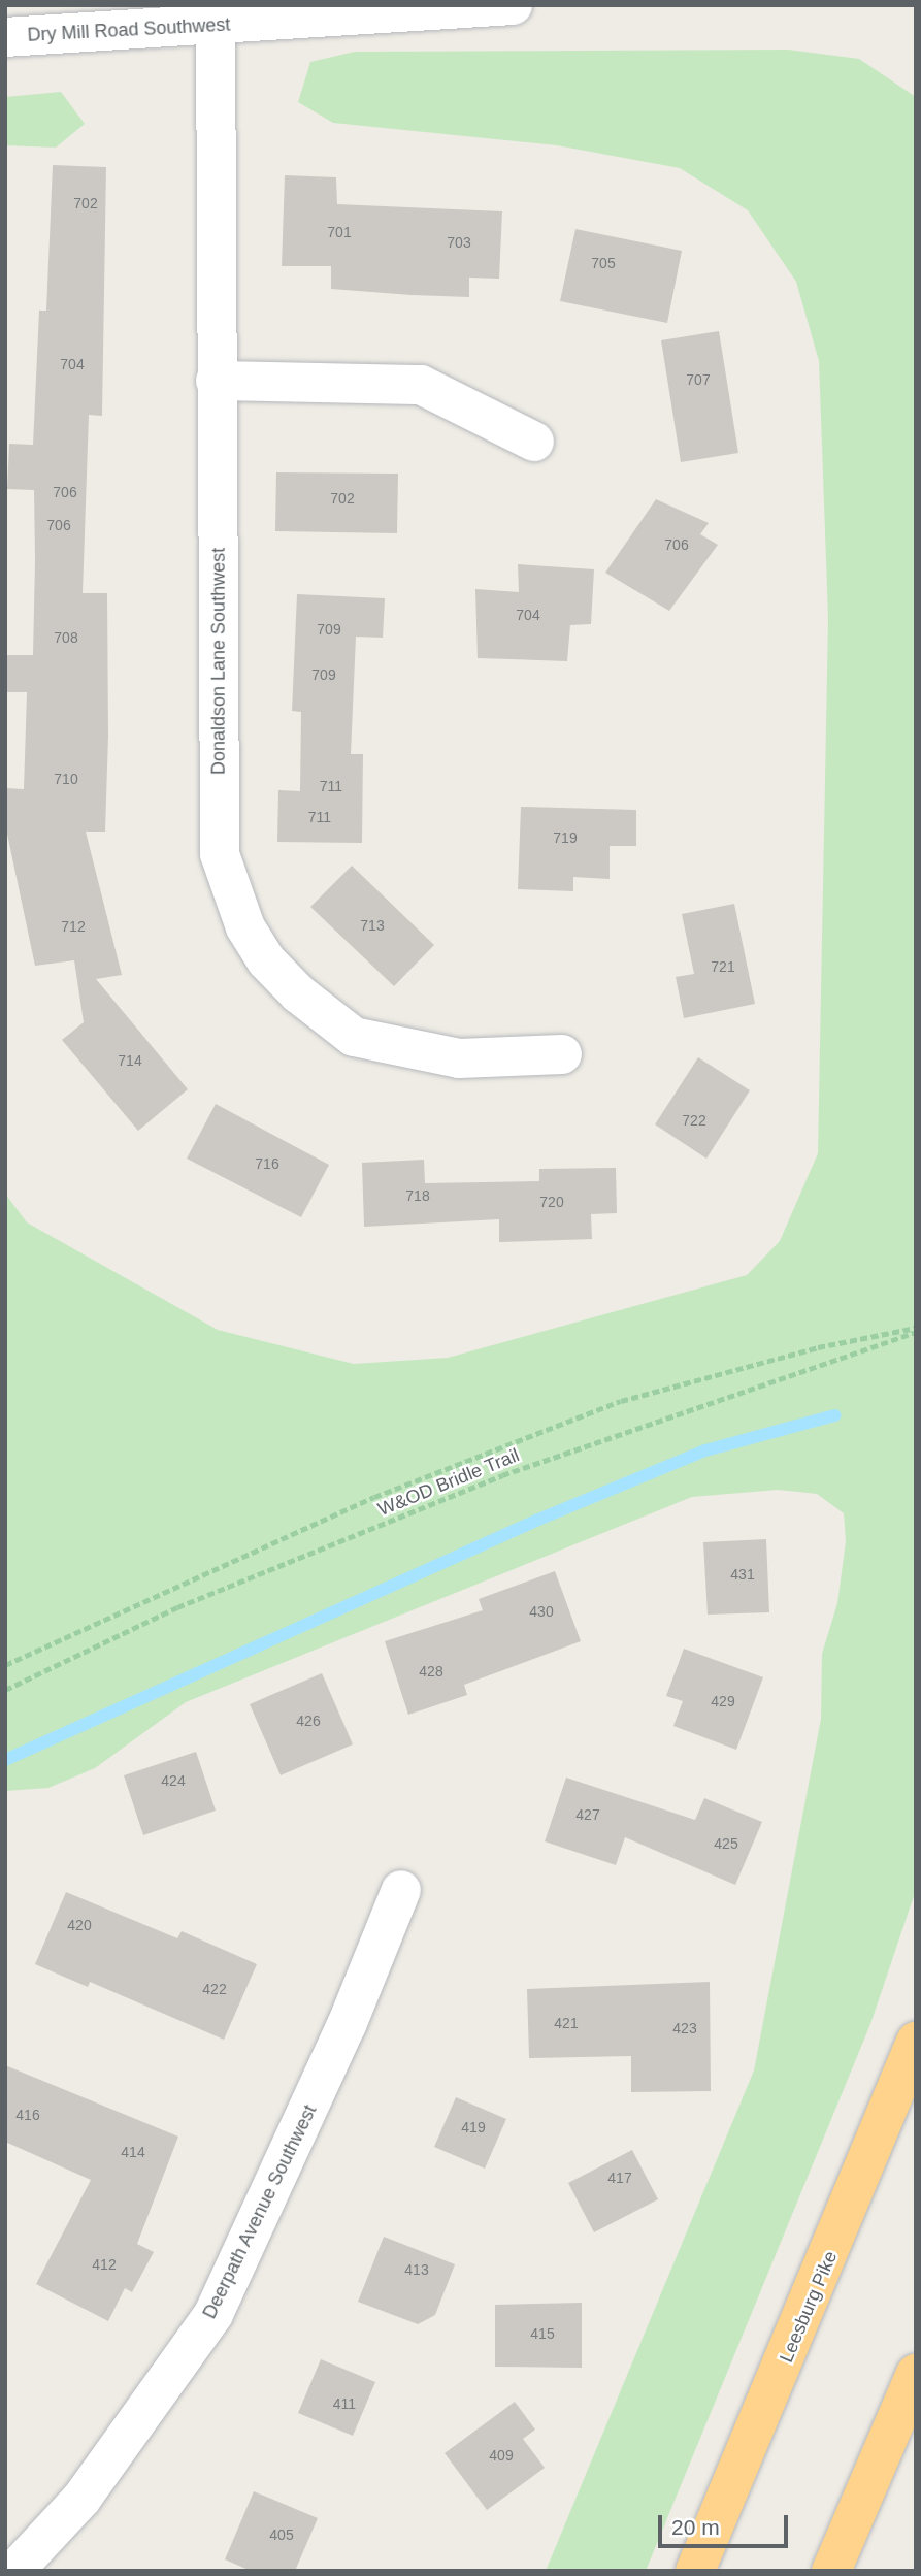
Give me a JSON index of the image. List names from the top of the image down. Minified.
{"streets":{"highway":["Leesburg Pike"],"street":["Dry Mill Road Southwest","Donaldson Lane Southwest","Deerpath Avenue Southwest"],"path":["W&OD Bridle Trail"]},"crossings":[["Dry Mill Road Southwest","Donaldson Lane Southwest"]],"house_numbers":["702","701","703","705","704","707","706","702","706","706","704","709","708","709","710","711","711","719","713","712","721","714","722","716","718","720","431","430","428","429","426","424","427","425","420","422","421","423","416","419","414","417","412","413","415","411","409","405"],"scale_bar":"20 m"}
